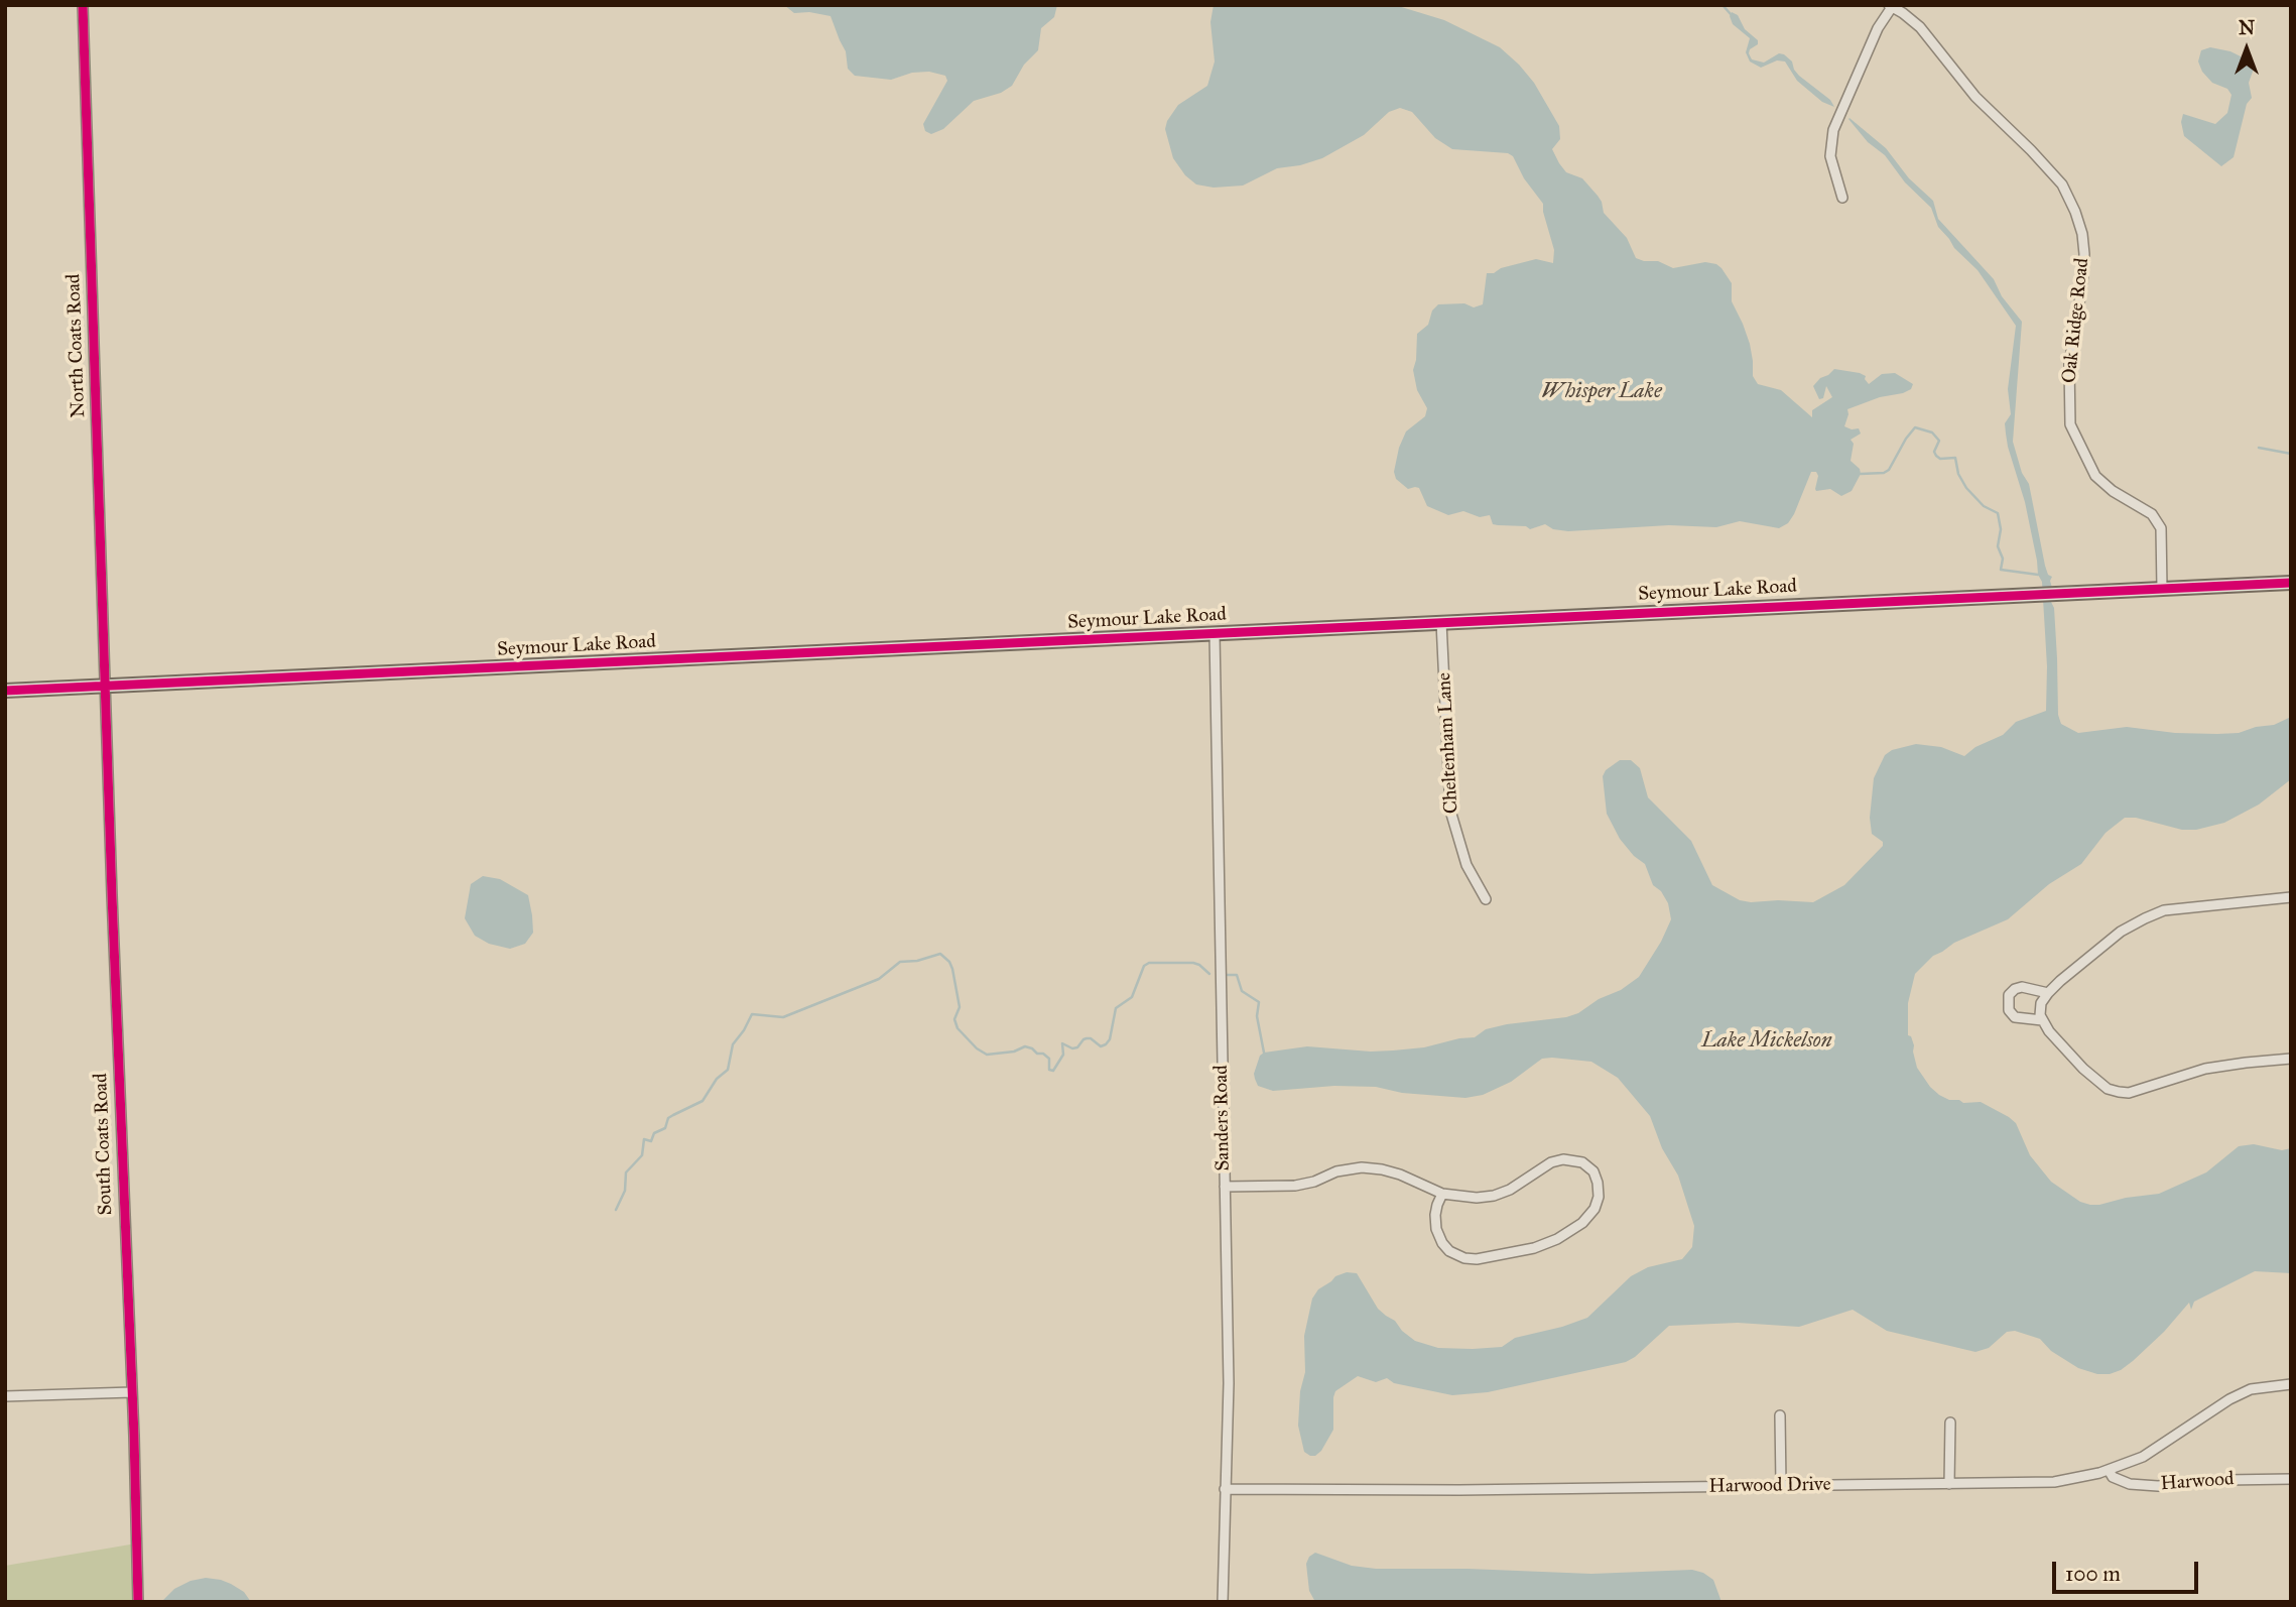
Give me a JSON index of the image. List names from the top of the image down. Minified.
{"streets":{"street":["Oak Ridge Road","North Coats Road","Seymour Lake Road","Cheltenham Lane","Sanders Road","South Coats Road","Harwood","Harwood Drive"]},"crossings":[["Oak Ridge Road","Seymour Lake Road"],["North Coats Road","Seymour Lake Road"],["North Coats Road","South Coats Road"],["Seymour Lake Road","Cheltenham Lane"],["Seymour Lake Road","Sanders Road"],["Seymour Lake Road","South Coats Road"],["Sanders Road","Harwood Drive"],["Harwood","Harwood Drive"]],"water":["Whisper Lake","Lake Mickelson"],"scale_bar":"100 m","north":"top"}
